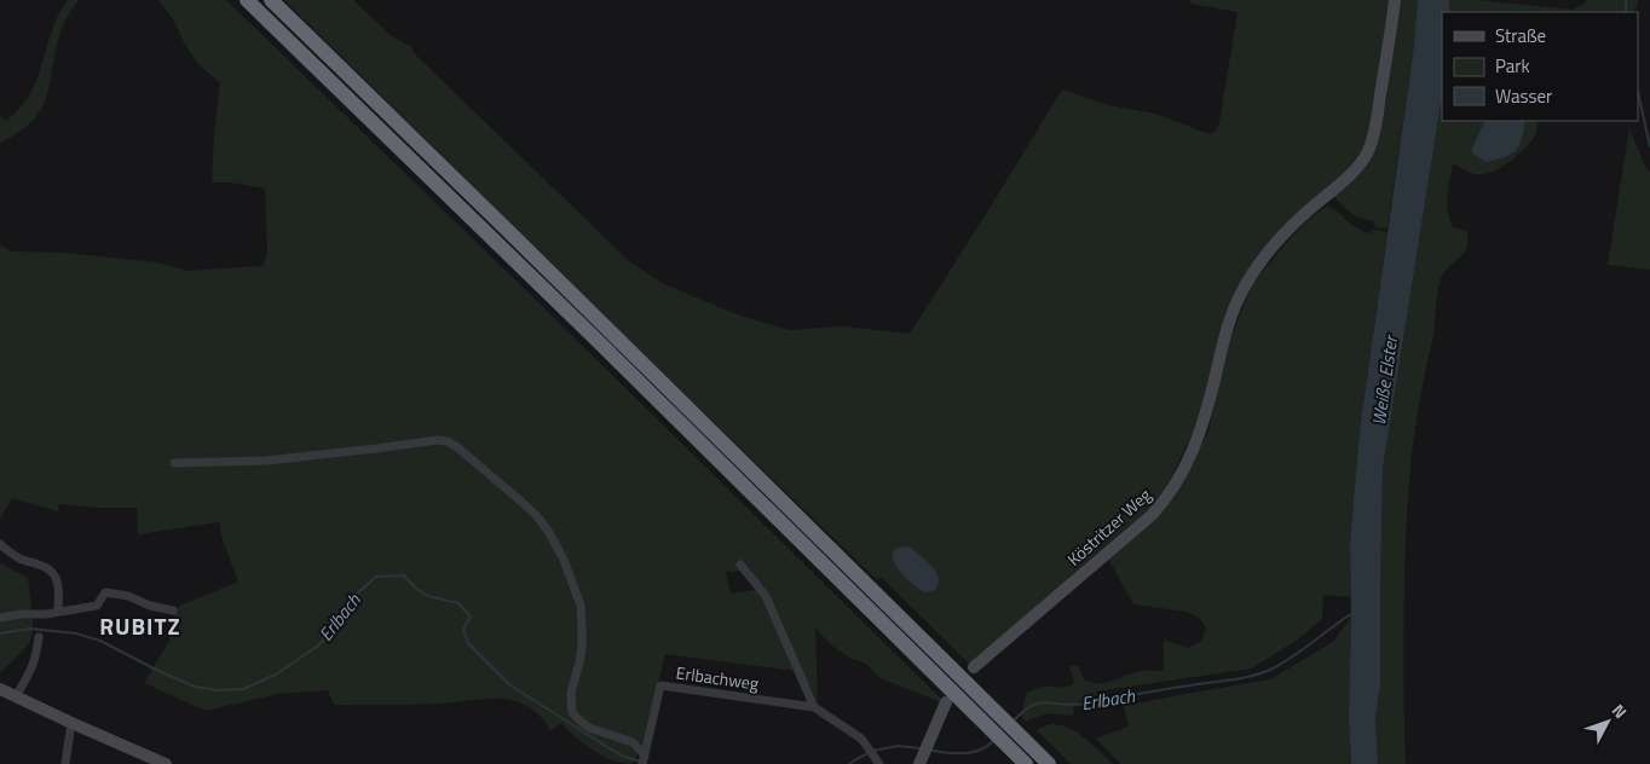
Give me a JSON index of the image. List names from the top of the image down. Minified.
{"streets":{"main road":["Köstritzer Weg"],"street":["Erlbachweg"]},"districts":["RUBITZ"],"water":["Weiße Elster","Erlbach"],"legend":["Straße","Park","Wasser"],"north":"top right"}
